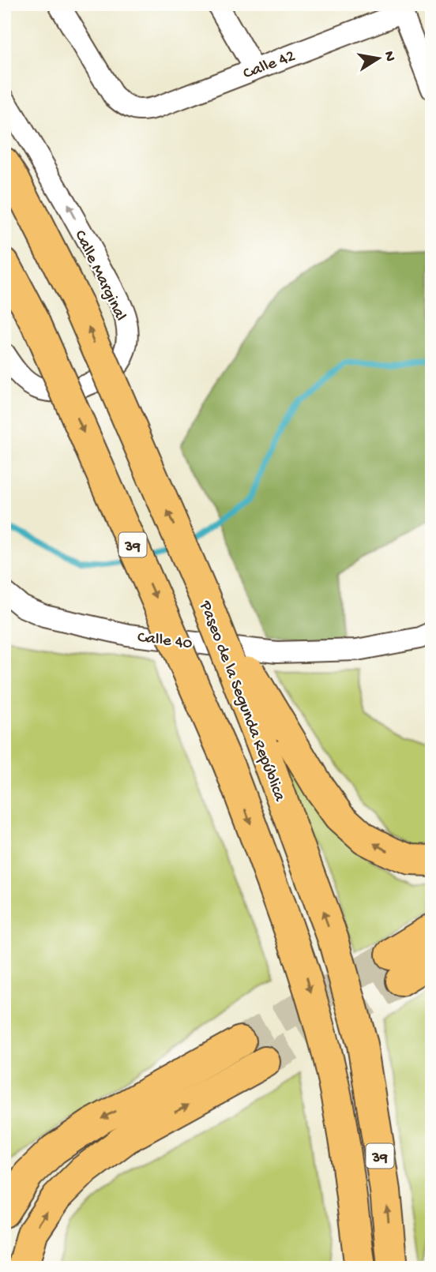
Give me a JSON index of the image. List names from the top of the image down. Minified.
{"streets":{"highway":["39","Paseo de la Segunda República"],"street":["Calle 42","Calle Marginal","Calle 40"]},"north":"right"}
